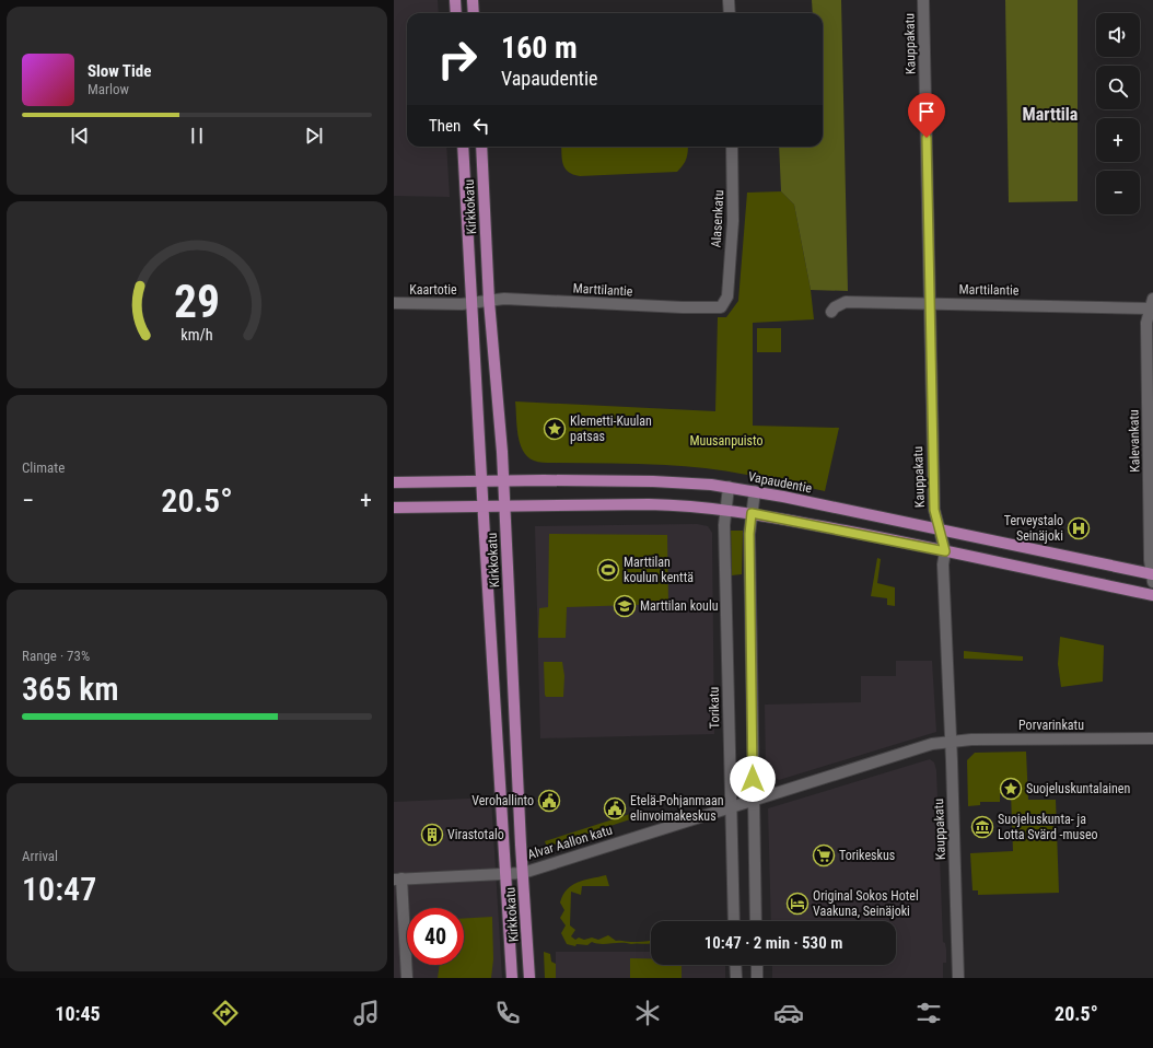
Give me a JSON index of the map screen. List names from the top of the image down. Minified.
{"streets":{"main road":["Kirkkokatu","Vapaudentie"],"street":["Kauppakatu","Alasenkatu","Kaartotie","Marttilantie","Kalevankatu","Torikatu","Porvarinkatu","Alvar Aallon katu"]},"crossings":[["Kauppakatu","Marttilantie"],["Kauppakatu","Vapaudentie"],["Kauppakatu","Porvarinkatu"],["Kauppakatu","Alvar Aallon katu"],["Kirkkokatu","Kaartotie"],["Kirkkokatu","Marttilantie"],["Kirkkokatu","Vapaudentie"],["Kirkkokatu","Alvar Aallon katu"],["Alasenkatu","Marttilantie"],["Kaartotie","Marttilantie"],["Marttilantie","Kalevankatu"],["Kalevankatu","Vapaudentie"],["Vapaudentie","Torikatu"],["Torikatu","Alvar Aallon katu"],["Porvarinkatu","Alvar Aallon katu"]],"districts":["Marttila"],"parks":["Muusanpuisto"],"places":{"place":["Klemetti-Kuulan patsas","Suojeluskuntalainen"],"hospital":["Terveystalo Seinäjoki"],"sports":["Marttilan koulun kenttä"],"school or university":["Marttilan koulu"],"public building":["Verohallinto","Etelä-Pohjanmaan elinvoimakeskus"],"museum":["Suojeluskunta- ja Lotta Svärd -museo"],"building":["Virastotalo"],"supermarket":["Torikeskus"],"hotel":["Original Sokos Hotel Vaakuna, Seinäjoki"]},"page":{"map_buttons":["+","−"],"turn":["160 m","Vapaudentie"],"song":["Slow Tide","Marlow"],"then":"Then","tile":["Climate",["Range · 73%","365 km"],["Arrival","10:47"]],"heat":["−","20.5°","+"],"limit":"40","trip":"10:47 · 2 min · 530 m","tabs":["10:45","20.5°"],"gauge":["29","km/h"]}}
